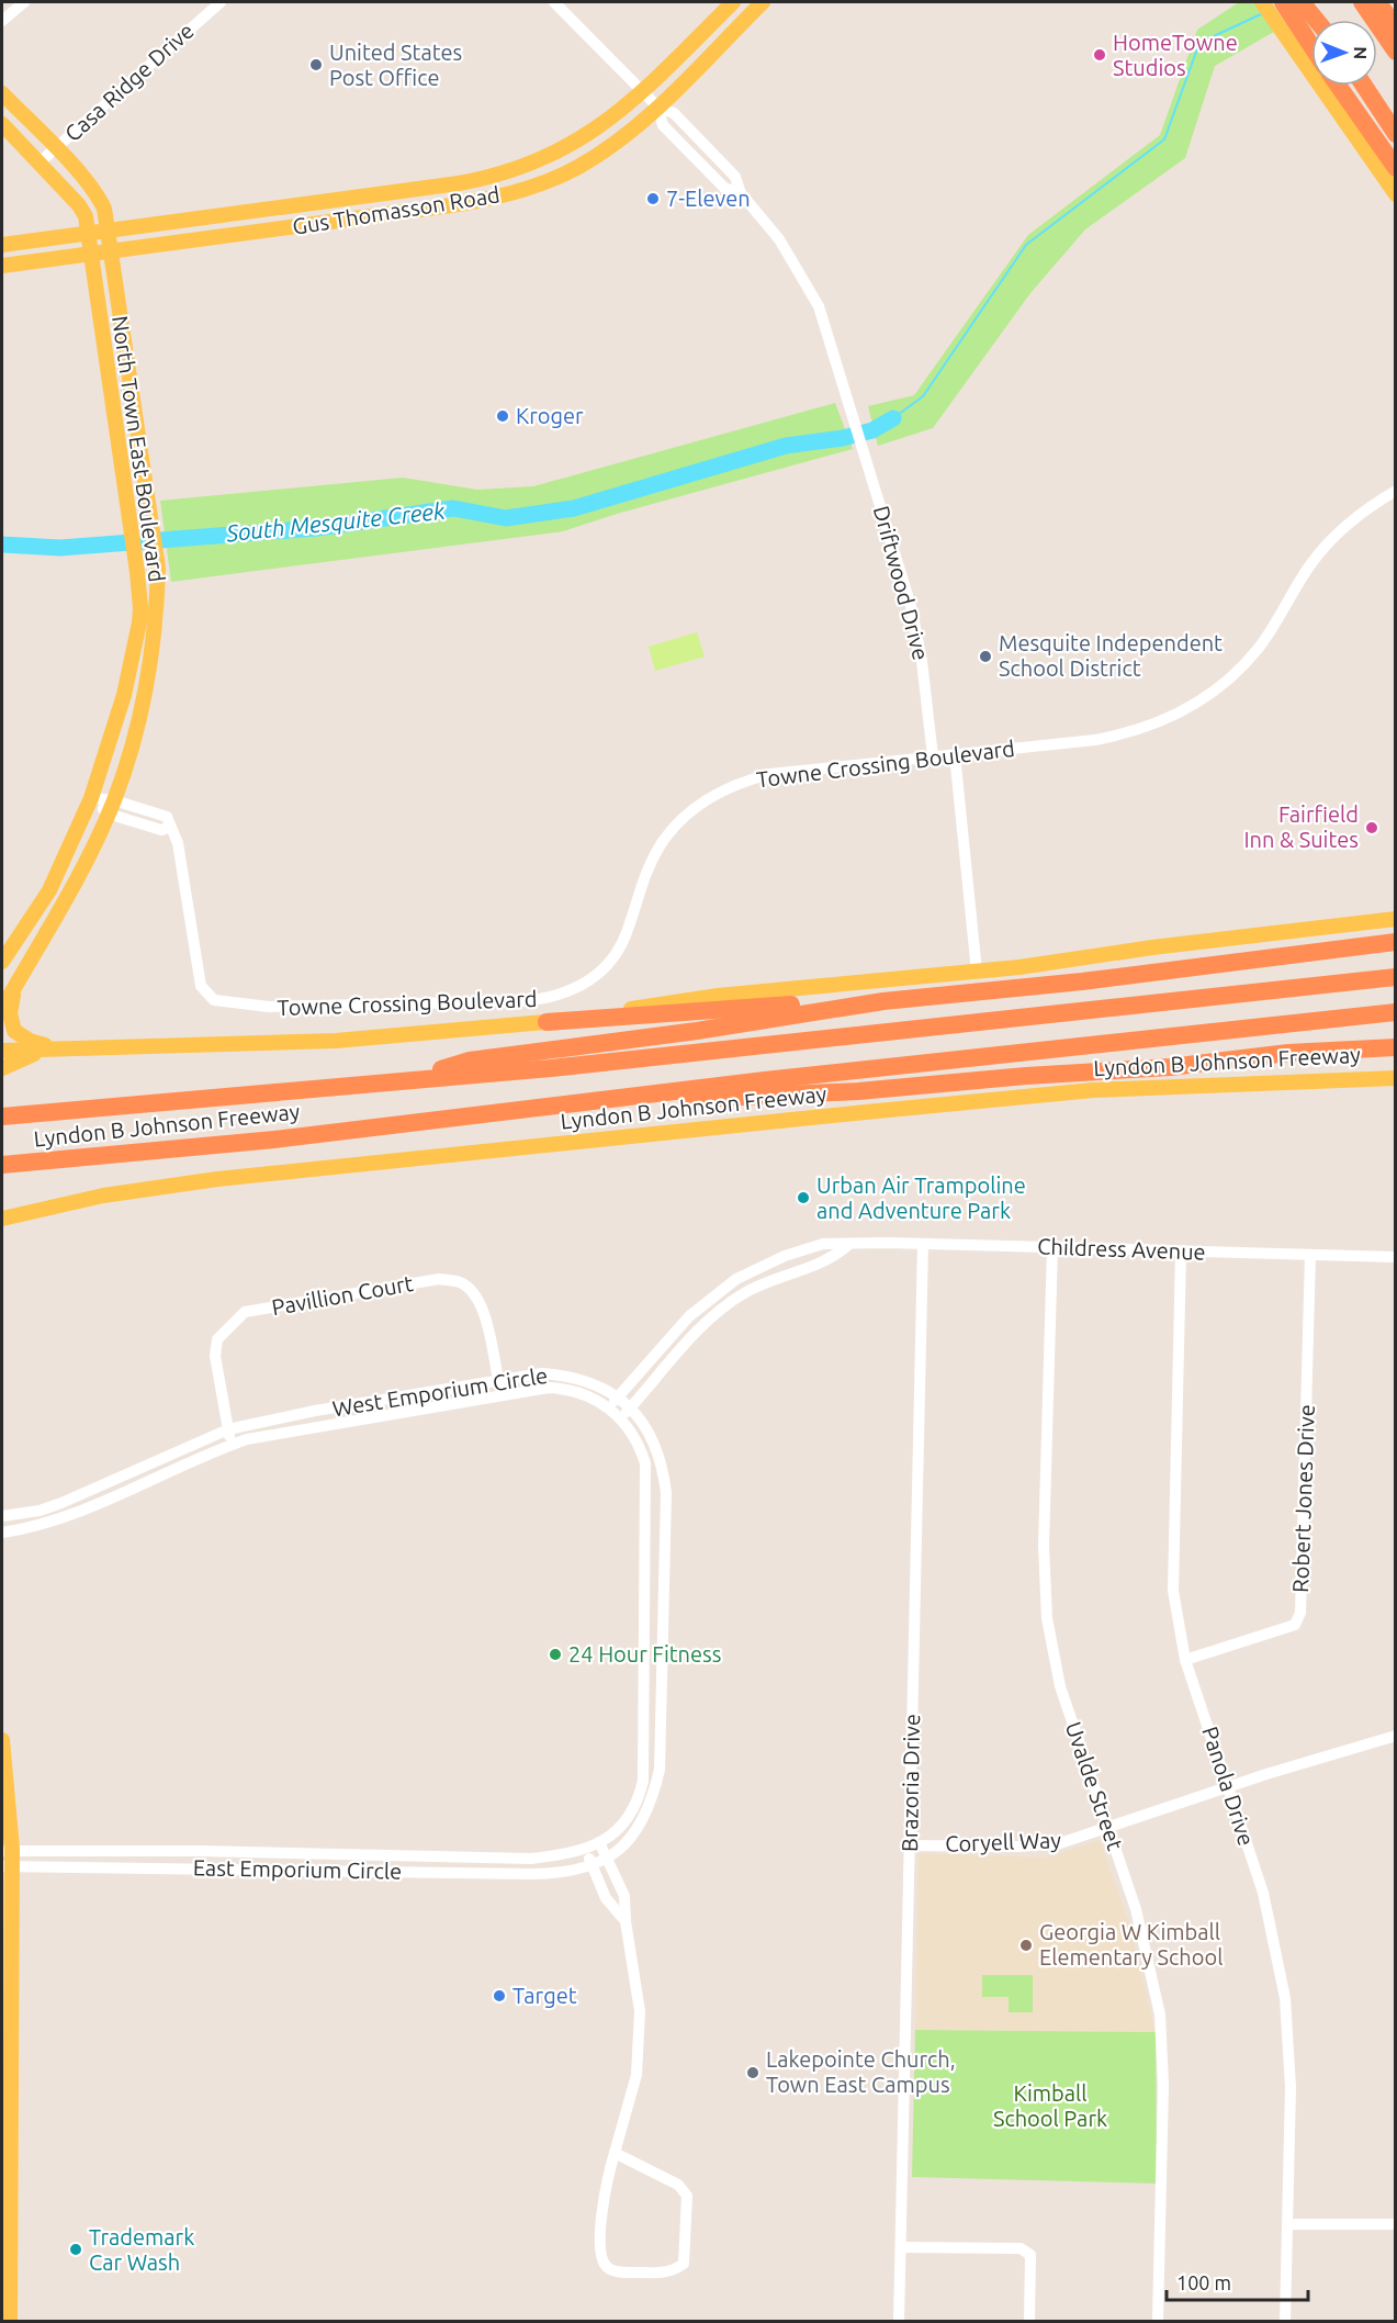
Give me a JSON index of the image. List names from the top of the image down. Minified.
{"streets":{"highway":["Lyndon B Johnson Freeway"],"main road":["Gus Thomasson Road","North Town East Boulevard"],"street":["Casa Ridge Drive","Driftwood Drive","Towne Crossing Boulevard","Childress Avenue","Pavillion Court","West Emporium Circle","Robert Jones Drive","Brazoria Drive","Uvalde Street","Panola Drive","Coryell Way","East Emporium Circle"]},"crossings":[["Casa Ridge Drive","North Town East Boulevard"],["Gus Thomasson Road","North Town East Boulevard"],["Gus Thomasson Road","Driftwood Drive"],["North Town East Boulevard","Towne Crossing Boulevard"],["Driftwood Drive","Towne Crossing Boulevard"],["Childress Avenue","West Emporium Circle"],["Childress Avenue","Robert Jones Drive"],["Childress Avenue","Brazoria Drive"],["Childress Avenue","Uvalde Street"],["Childress Avenue","Panola Drive"],["Pavillion Court","West Emporium Circle"],["West Emporium Circle","East Emporium Circle"],["Robert Jones Drive","Panola Drive"],["Brazoria Drive","Coryell Way"],["Uvalde Street","Coryell Way"],["Panola Drive","Coryell Way"]],"water":["South Mesquite Creek"],"parks":["Kimball School Park"],"places":["HomeTowne Studios","United States Post Office","7-Eleven","Kroger","Mesquite Independent School District","Fairfield Inn & Suites","Urban Air Trampoline and Adventure Park","24 Hour Fitness","Georgia W Kimball Elementary School","Target","Lakepointe Church, Town East Campus","Trademark Car Wash"],"scale_bar":"100 m","north":"right"}
